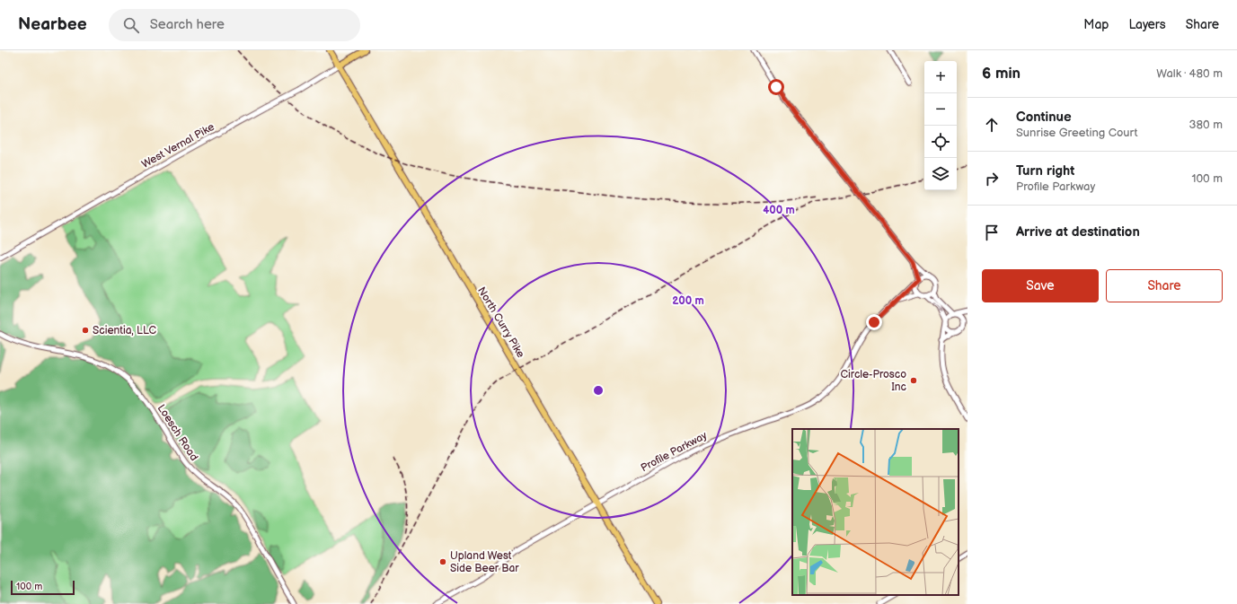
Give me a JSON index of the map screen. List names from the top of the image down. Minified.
{"streets":{"main road":["West Vernal Pike","North Curry Pike"],"street":["Loesch Road","Profile Parkway"]},"crossings":[["West Vernal Pike","North Curry Pike"],["North Curry Pike","Profile Parkway"]],"places":["Scientia, LLC","Circle-Prosco Inc","Upland West Side Beer Bar"],"scale_bar":"100 m","page":{"header":"Nearbee","search":"Search here","nav":["Map","Layers","Share"],"heading":["6 min","Walk · 480 m"],"map_buttons":["+","−"],"list":[["Continue","Sunrise Greeting Court","380 m"],["Turn right","Profile Parkway","100 m"],"Arrive at destination"],"buttons":["Save","Share"],"scale":"100 m"},"rings":["400 m","200 m"]}
